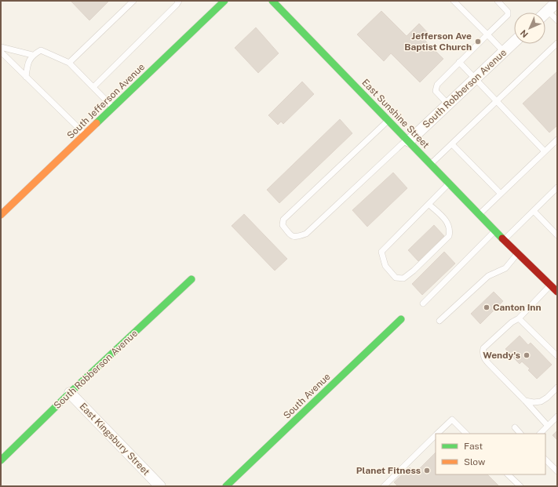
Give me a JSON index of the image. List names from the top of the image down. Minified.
{"streets":{"main road":["South Robberson Avenue","South Jefferson Avenue","East Sunshine Street","South Avenue"],"street":["East Kingsbury Street"]},"crossings":[["South Robberson Avenue","East Sunshine Street"],["South Robberson Avenue","East Kingsbury Street"]],"places":["Jefferson Ave Baptist Church","Canton Inn","Wendy's","Planet Fitness"],"legend":["Fast","Slow"],"north":"bottom left"}
